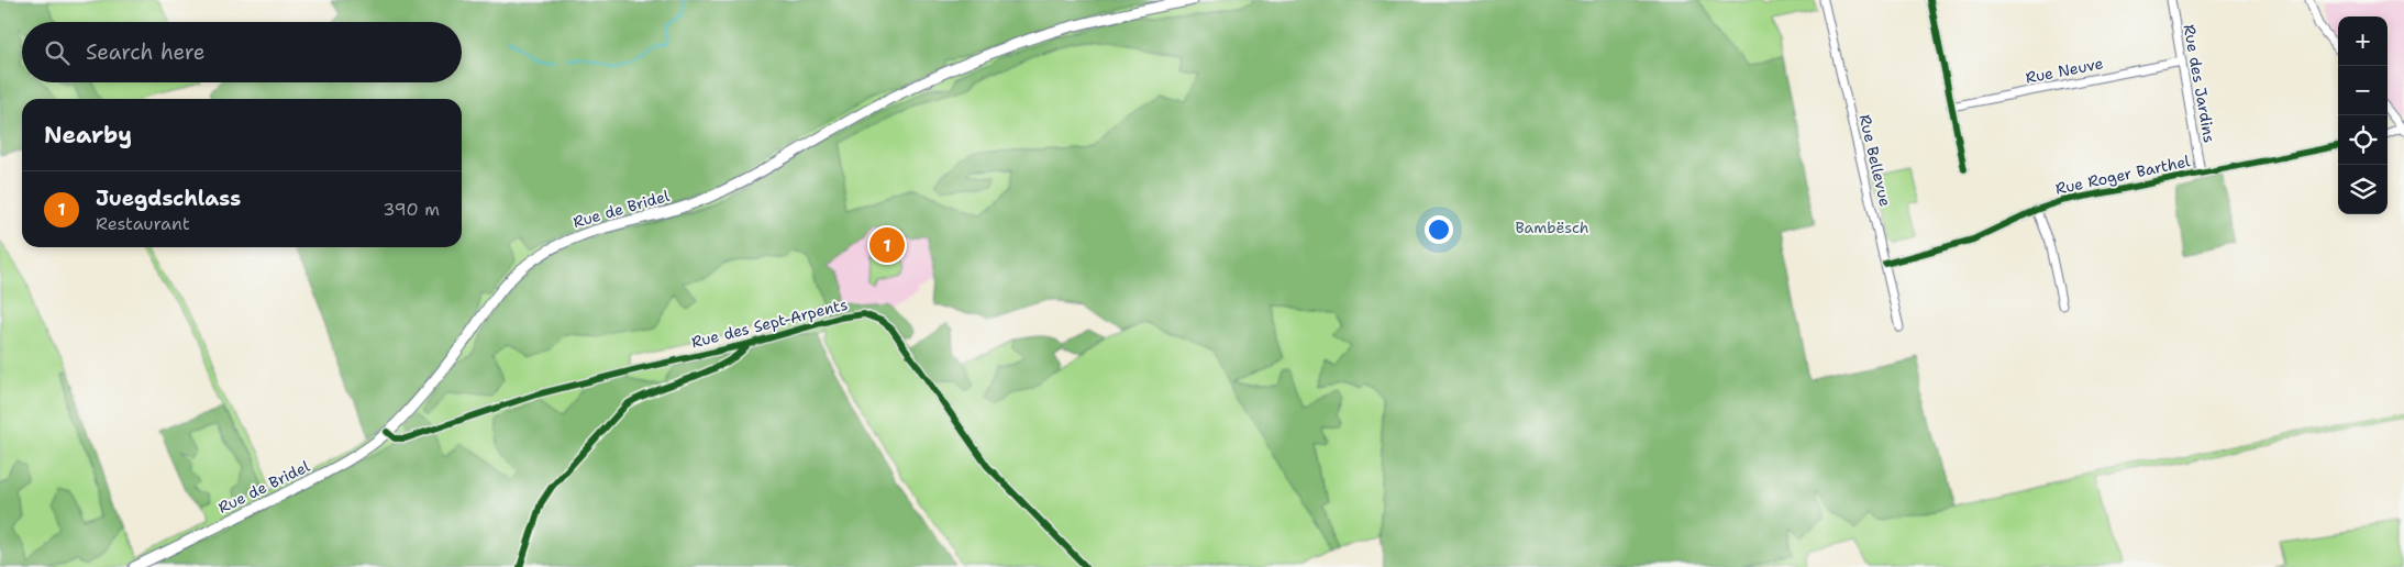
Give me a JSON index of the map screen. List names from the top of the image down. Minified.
{"streets":{"main road":["Rue de Bridel"],"street":["Rue Neuve","Rue des Jardins","Rue Bellevue","Rue Roger Barthel","Rue des Sept-Arpents"]},"crossings":[["Rue Neuve","Rue des Jardins"],["Rue des Jardins","Rue Roger Barthel"],["Rue Bellevue","Rue Roger Barthel"],["Rue de Bridel","Rue des Sept-Arpents"]],"parks":["Bambësch"],"page":{"map_buttons":["+","−"],"search":"Search here","heading":"Nearby","list":[{"mark":"1","name":"Juegdschlass","note":"Restaurant","value":"390 m"}],"pins":"1"}}
